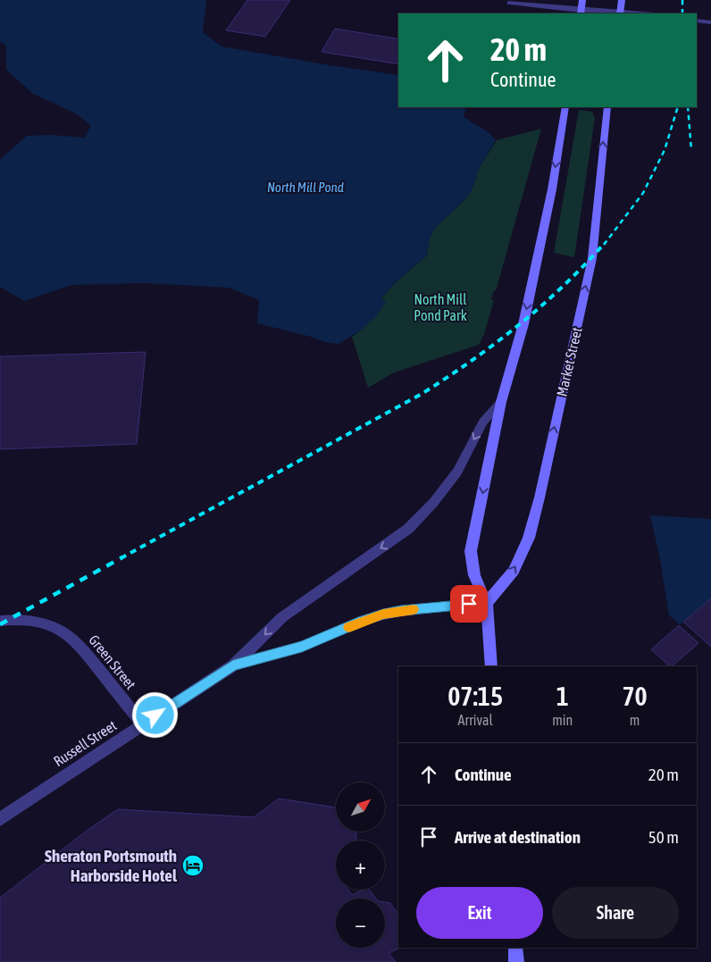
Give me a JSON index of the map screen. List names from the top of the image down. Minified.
{"streets":{"main road":["Market Street"],"street":["Green Street","Russell Street"]},"crossings":[["Green Street","Russell Street"]],"water":["North Mill Pond"],"parks":["North Mill Pond Park"],"places":{"hotel":["Sheraton Portsmouth Harborside Hotel"]},"north":"top right","page":{"turn":["20 m","Continue"],"eta":["07:15","Arrival","1","min","70","m"],"list":[{"name":"Continue","value":"20 m"},{"name":"Arrive at destination","value":"50 m"}],"map_buttons":["+","−"],"buttons":["Exit","Share"]}}
